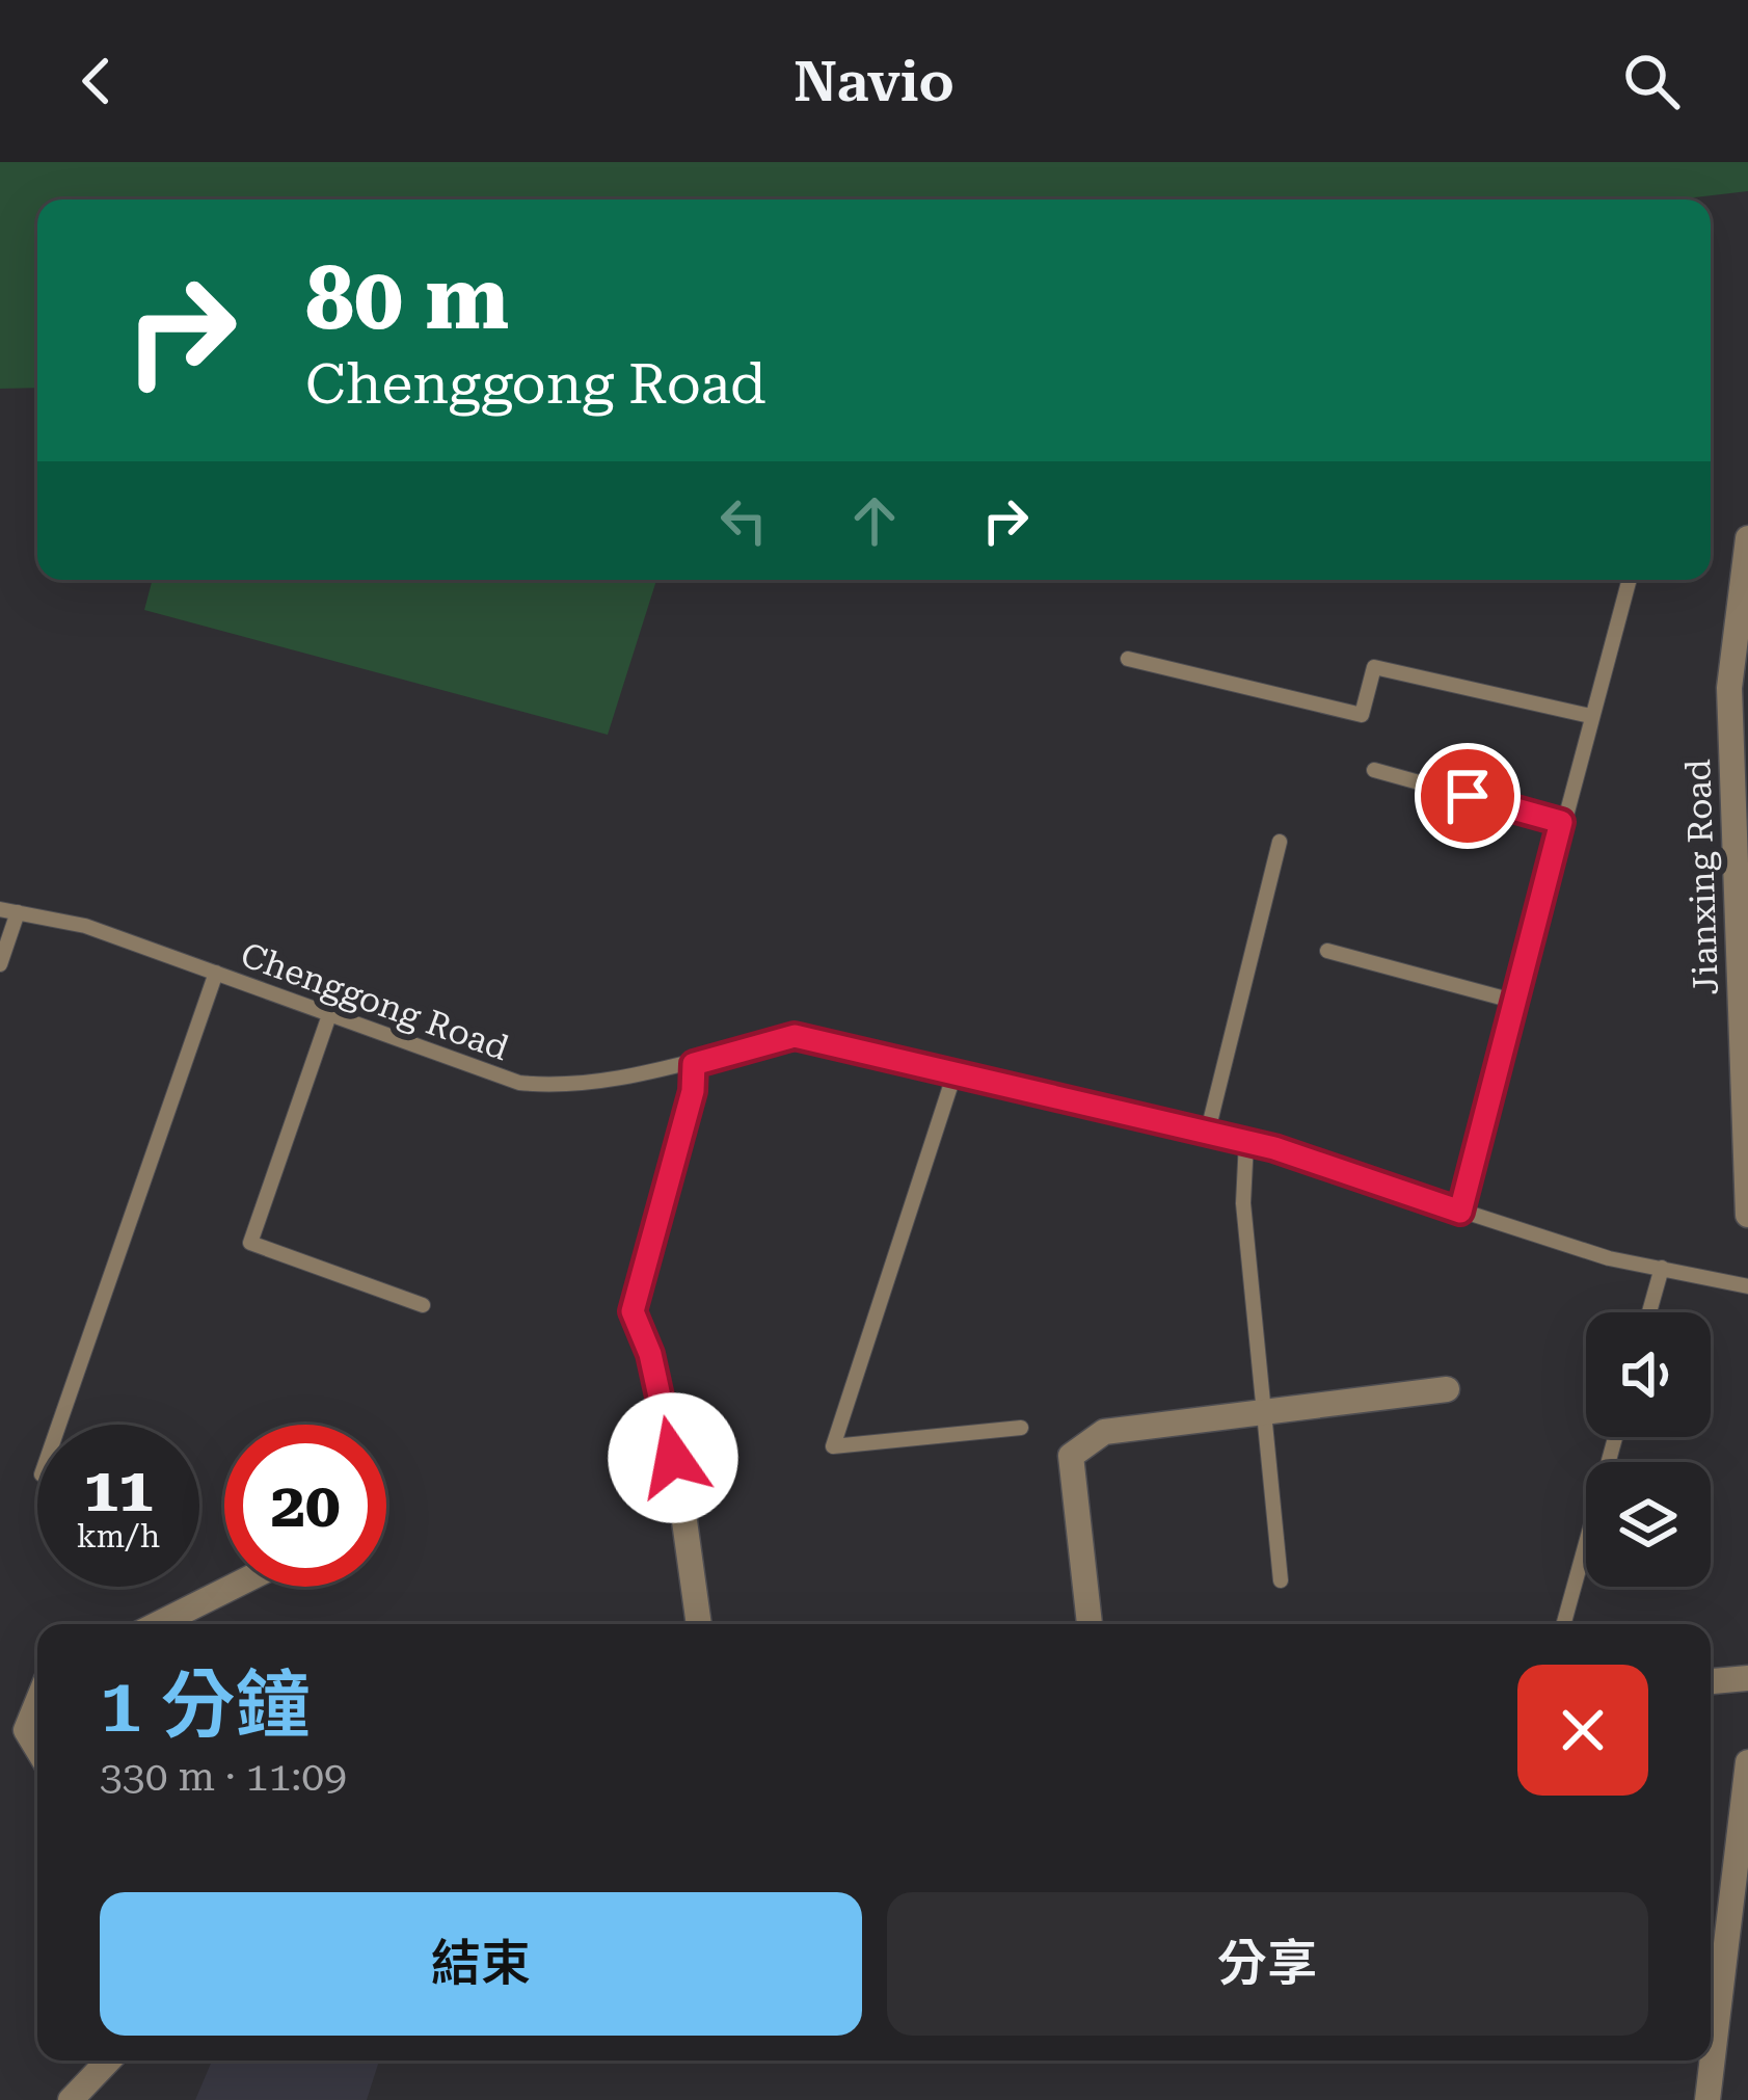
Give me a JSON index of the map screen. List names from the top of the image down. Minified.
{"streets":{"street":["Jianxing Road"],"lane":["Chenggong Road"]},"page":{"header":"Navio","turn":["80 m","Chenggong Road"],"speed":"11 km/h","limit":"20","heading":["1 分鐘","330 m · 11:09"],"buttons":["結束","分享"]}}
